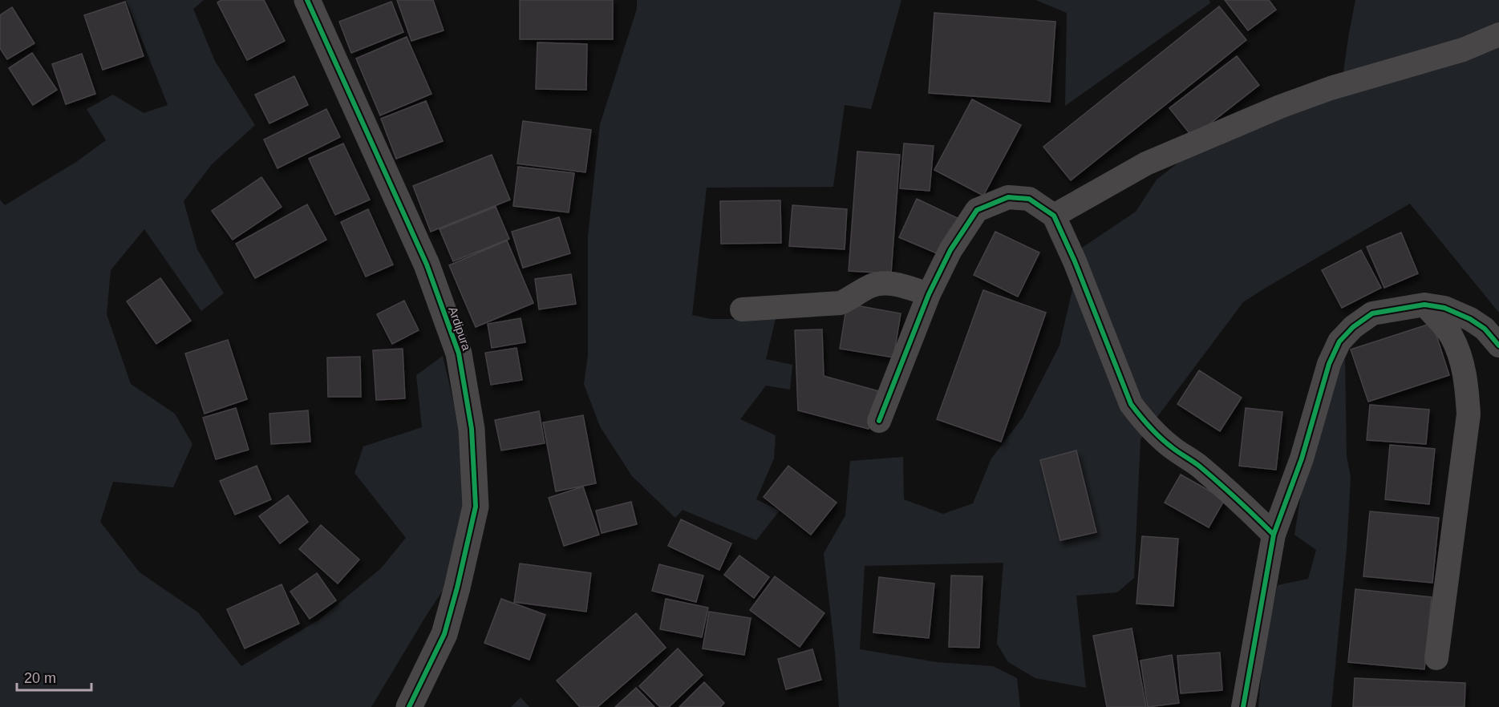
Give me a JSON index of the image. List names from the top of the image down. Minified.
{"streets":{"street":["Ardipura"]},"scale_bar":"20 m"}
